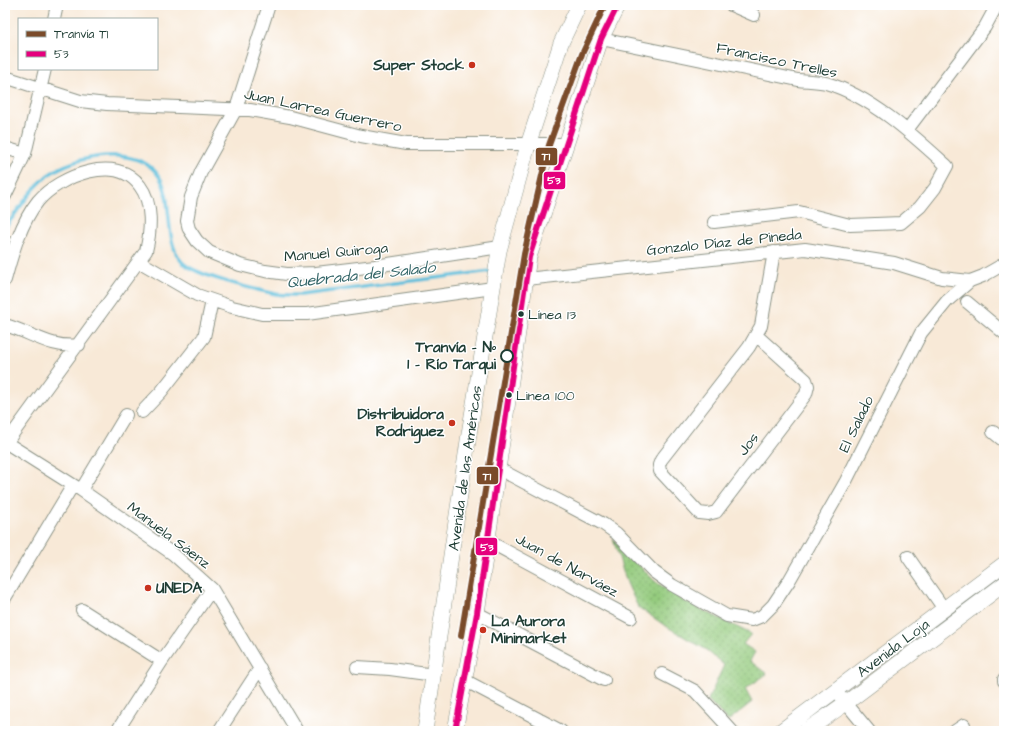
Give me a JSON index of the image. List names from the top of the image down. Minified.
{"streets":{"main road":["Avenida de las Américas","Avenida Loja"],"street":["Francisco Trelles","Juan Larrea Guerrero","Gonzalo Díaz de Pineda","Manuel Quiroga","El Salado","Jos","Manuela Sáenz","Juan de Narváez"]},"crossings":[["Juan Larrea Guerrero","Manuel Quiroga"],["Juan Larrea Guerrero","Avenida de las Américas"],["Gonzalo Díaz de Pineda","El Salado"],["Manuel Quiroga","Avenida de las Américas"]],"water":["Quebrada del Salado"],"places":["Super Stock","Línea 13","Tranvía - Nº 1 - Río Tarqui","Linea 100","Distribuidora Rodriguez","UNEDA","La Aurora Minimarket"],"lines":["tram line T1","transit line 53"],"legend":["Tranvía T1","53"]}
